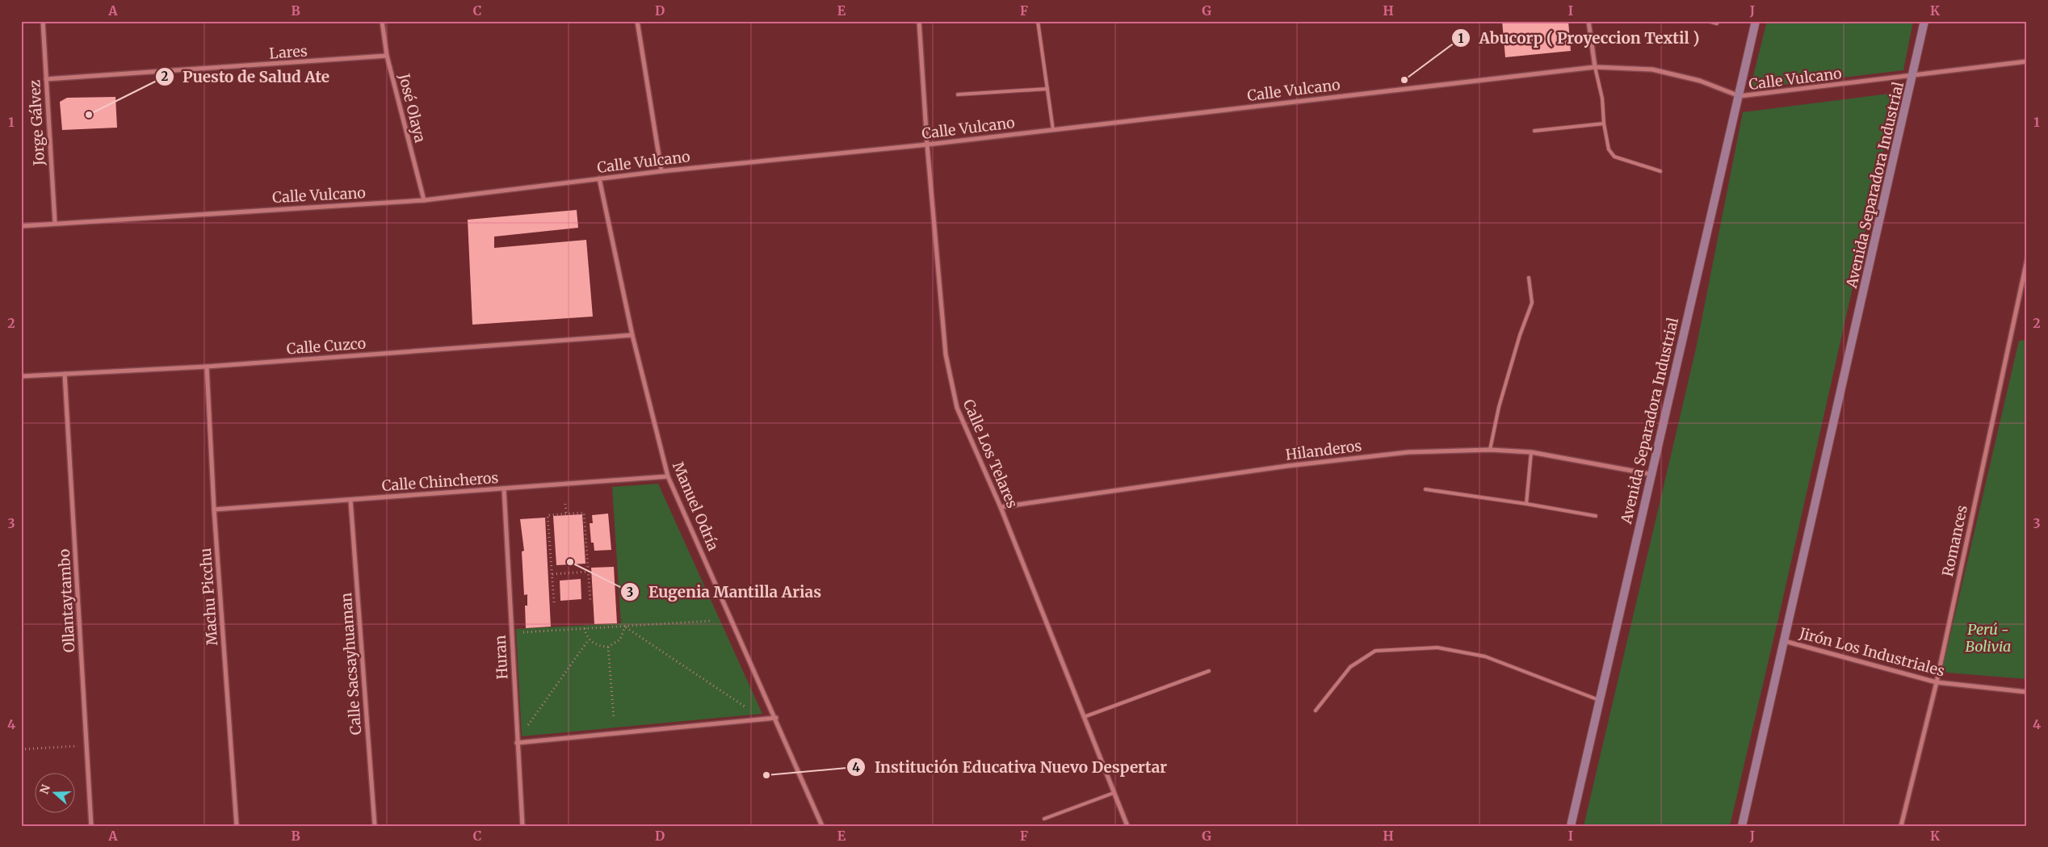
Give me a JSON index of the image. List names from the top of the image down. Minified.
{"streets":{"main road":["Avenida Separadora Industrial"],"street":["Lares","Calle Vulcano","José Olaya","Jorge Gálvez","Calle Cuzco","Hilanderos","Calle Los Telares","Calle Chincheros","Manuel Odría","Romances","Machu Picchu","Ollantaytambo","Jirón Los Industriales","Huran","Calle Sacsayhuaman"]},"crossings":[["Lares","José Olaya"],["Lares","Jorge Gálvez"],["Calle Vulcano","José Olaya"],["Calle Vulcano","Jorge Gálvez"],["Calle Vulcano","Avenida Separadora Industrial"],["Calle Vulcano","Calle Los Telares"],["Calle Vulcano","Manuel Odría"],["Avenida Separadora Industrial","Hilanderos"],["Avenida Separadora Industrial","Jirón Los Industriales"],["Calle Cuzco","Manuel Odría"],["Calle Cuzco","Machu Picchu"],["Calle Cuzco","Ollantaytambo"],["Hilanderos","Calle Los Telares"],["Calle Chincheros","Manuel Odría"],["Calle Chincheros","Machu Picchu"],["Calle Chincheros","Huran"],["Calle Chincheros","Calle Sacsayhuaman"],["Romances","Jirón Los Industriales"]],"parks":["Perú - Bolivia"],"places":["Abucorp ( Proyeccion Textil )","Puesto de Salud Ate","Eugenia Mantilla Arias","Institución Educativa Nuevo Despertar"],"north":"left","grid":{"columns":["A","B","C","D","E","F","G","H","I","J","K"],"rows":["1","2","3","4"]}}
